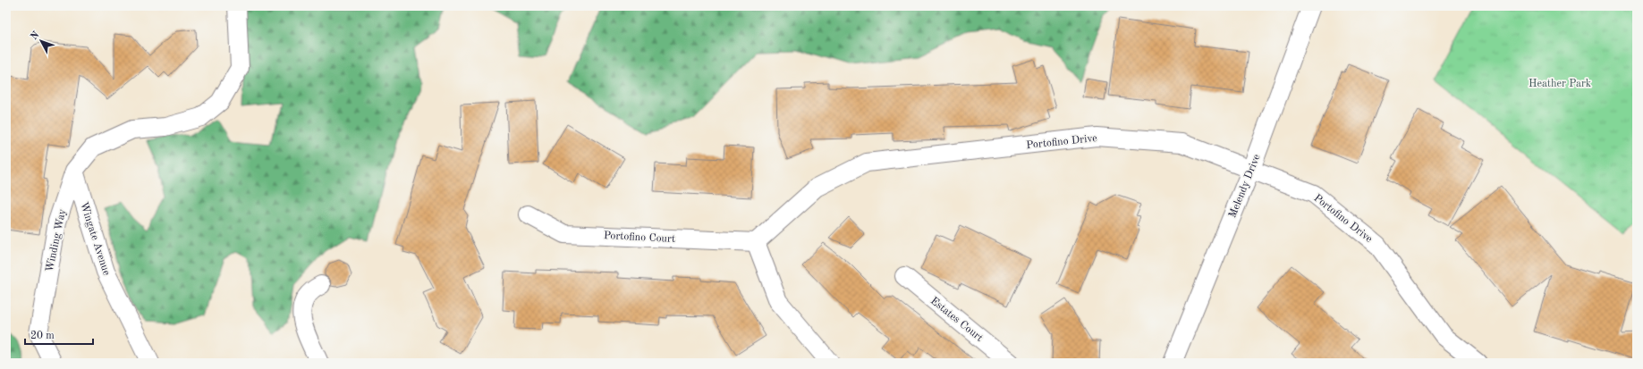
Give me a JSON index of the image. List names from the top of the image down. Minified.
{"streets":{"street":["Portofino Drive","Melendy Drive","Portofino Court","Wingate Avenue","Winding Way","Estates Court"]},"crossings":[["Portofino Drive","Melendy Drive"],["Portofino Drive","Portofino Court"],["Wingate Avenue","Winding Way"]],"parks":["Heather Park"],"scale_bar":"20 m","north":"top left"}
